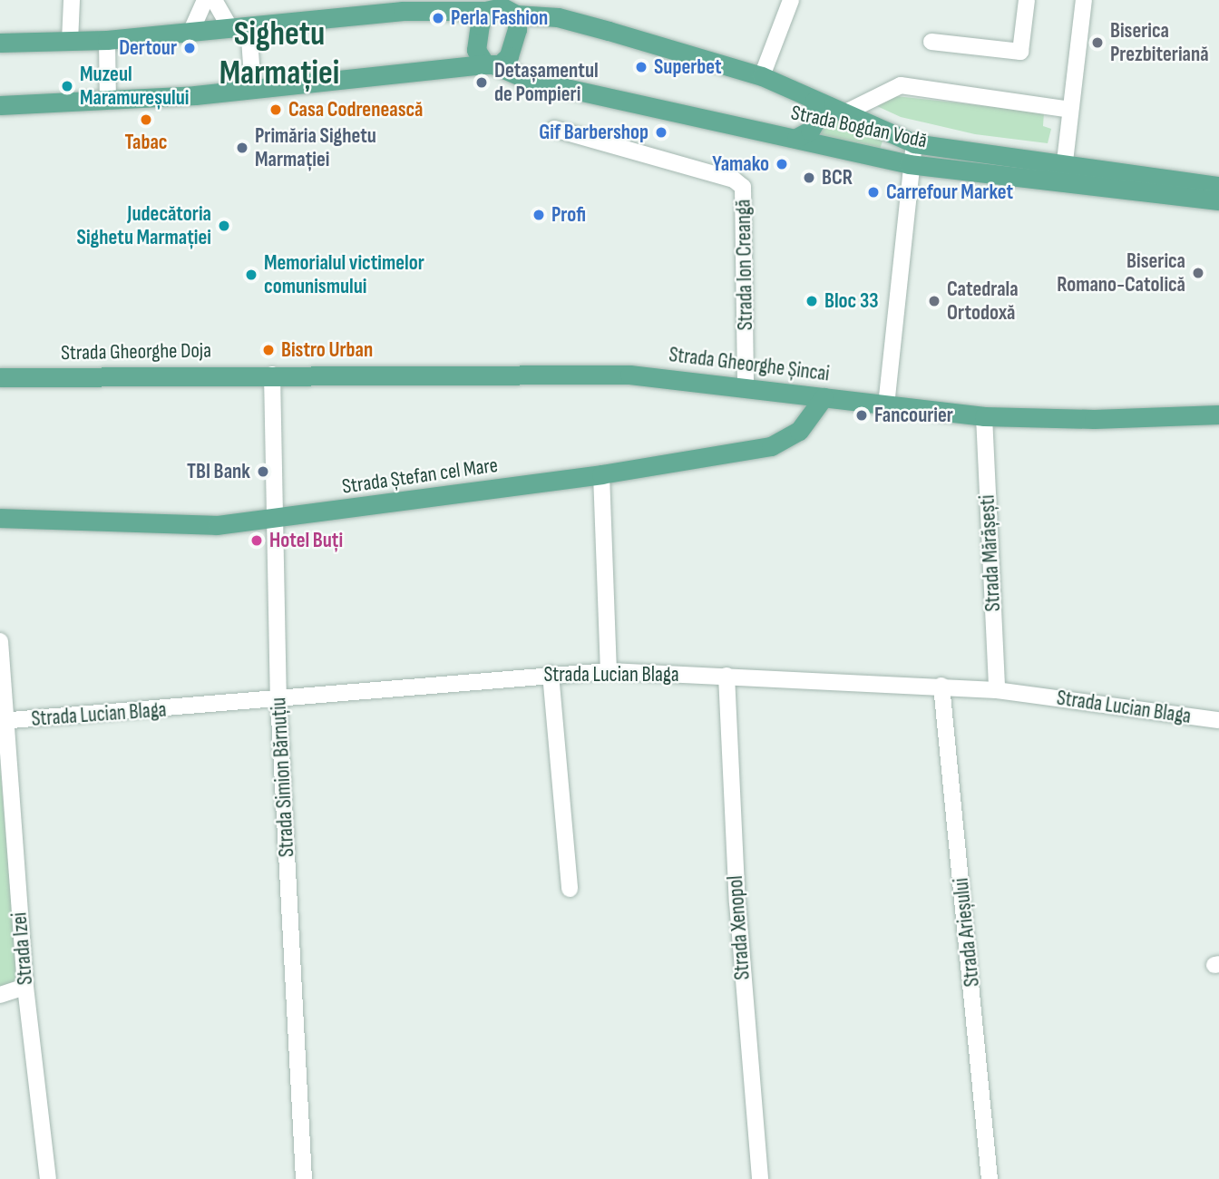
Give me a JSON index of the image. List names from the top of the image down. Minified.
{"streets":{"main road":["Strada Bogdan Vodă","Strada Gheorghe Doja","Strada Gheorghe Șincai","Strada Ștefan cel Mare"],"street":["Strada Ion Creangă","Strada Mărășești","Strada Lucian Blaga","Strada Simion Bărnuțiu","Strada Xenopol","Strada Arieșului","Strada Izei"]},"crossings":[["Strada Ion Creangă","Strada Gheorghe Șincai"],["Strada Gheorghe Doja","Strada Gheorghe Șincai"],["Strada Gheorghe Doja","Strada Simion Bărnuțiu"],["Strada Gheorghe Șincai","Strada Ștefan cel Mare"],["Strada Gheorghe Șincai","Strada Mărășești"],["Strada Gheorghe Șincai","Strada Simion Bărnuțiu"],["Strada Ștefan cel Mare","Strada Simion Bărnuțiu"],["Strada Mărășești","Strada Lucian Blaga"],["Strada Lucian Blaga","Strada Simion Bărnuțiu"],["Strada Lucian Blaga","Strada Xenopol"],["Strada Lucian Blaga","Strada Arieșului"],["Strada Lucian Blaga","Strada Izei"]],"districts":["Sighetu Marmației"],"places":["Perla Fashion","Biserica Prezbiteriană","Dertour","Superbet","Detașamentul de Pompieri","Muzeul Maramureșului","Casa Codrenească","Tabac","Gif Barbershop","Primăria Sighetu Marmației","Yamako","BCR","Carrefour Market","Profi","Judecătoria Sighetu Marmației","Biserica Romano-Catolică","Memorialul victimelor comunismului","Bloc 33","Catedrala Ortodoxă","Bistro Urban","Fancourier","TBI Bank","Hotel Buți"]}
